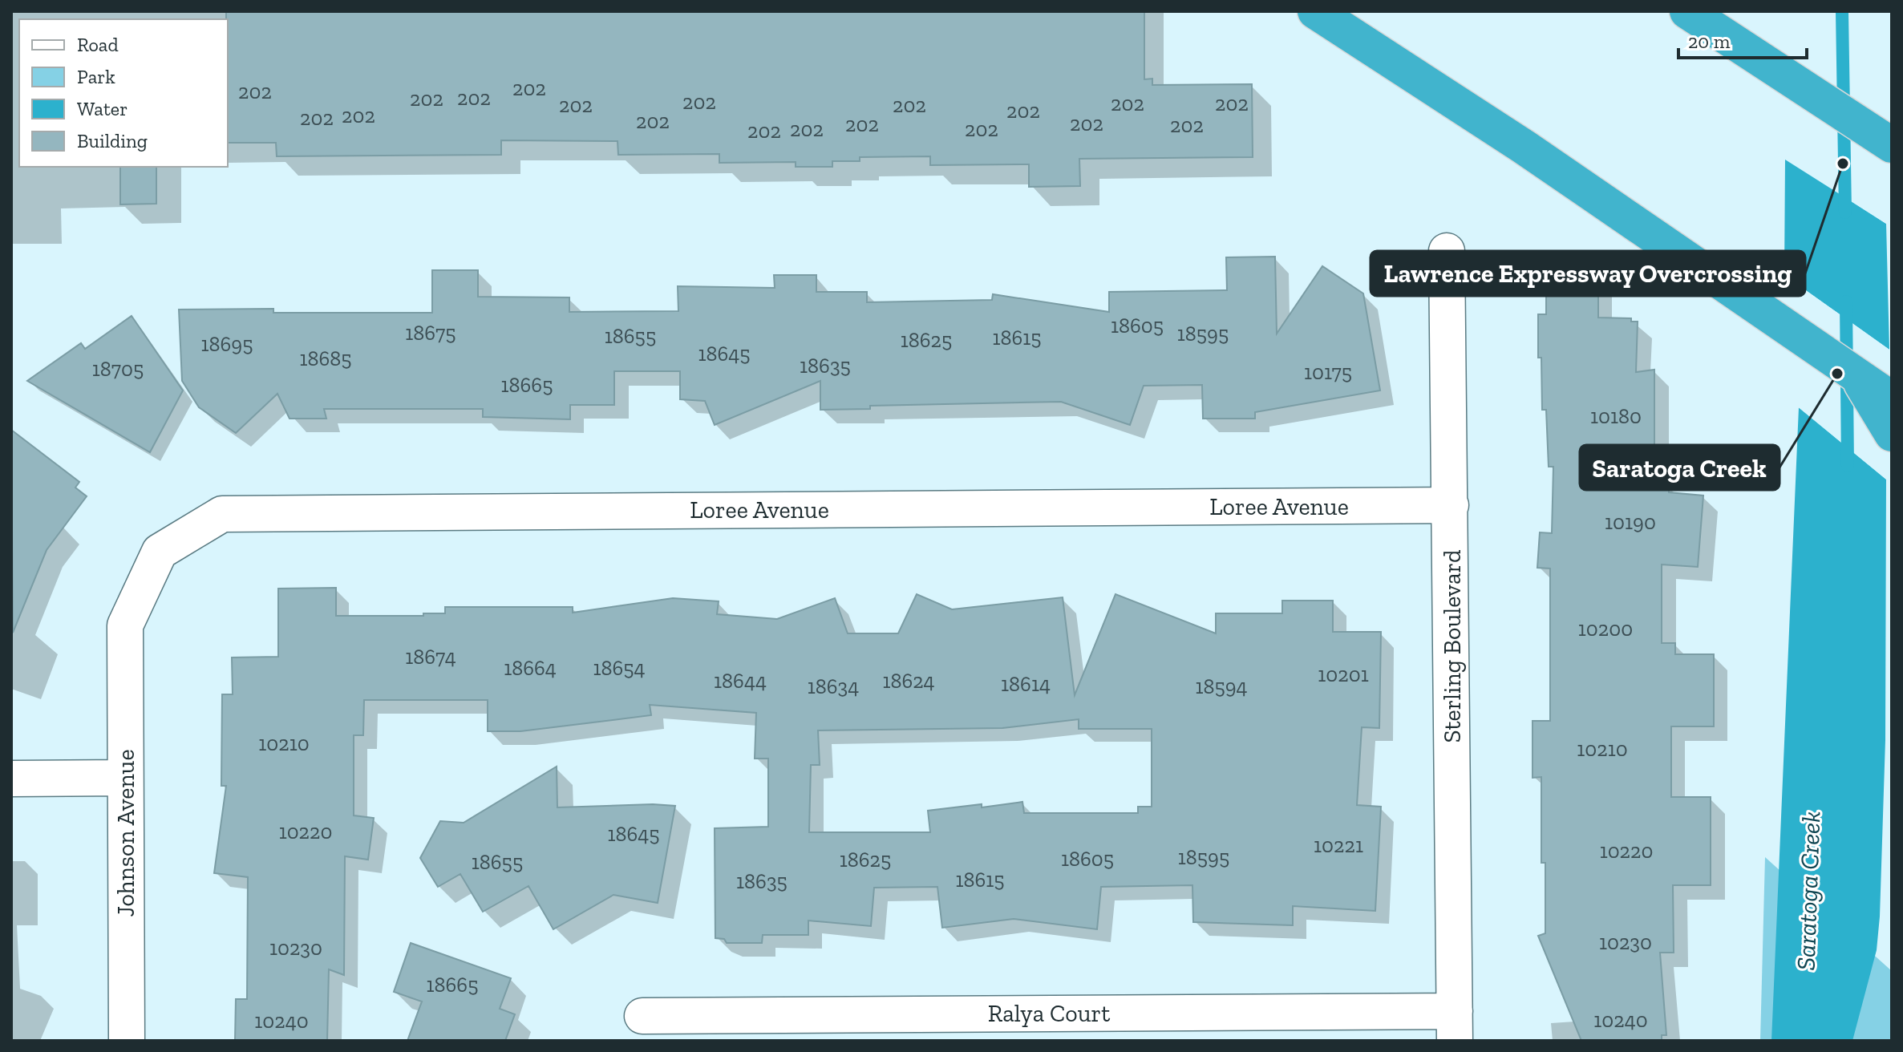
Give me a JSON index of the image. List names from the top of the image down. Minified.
{"streets":{"street":["Loree Avenue","Sterling Boulevard","Johnson Avenue","Ralya Court"]},"crossings":[["Loree Avenue","Sterling Boulevard"],["Loree Avenue","Johnson Avenue"],["Sterling Boulevard","Ralya Court"]],"water":["Saratoga Creek"],"places":["Lawrence Expressway Overcrossing","Saratoga Creek"],"house_numbers":["202","202","202","202","202","202","202","202","202","202","202","202","202","202","202","202","202","202","202","18605","18675","18595","18655","18615","18625","18695","18645","18685","18635","18705","10175","18665","10180","10190","10200","18674","18664","18654","10201","18644","18624","18614","18634","18594","10210","10210","10220","18645","10221","10220","18595","18605","18625","18655","18615","18635","10230","10230","18665","10240","10240"],"legend":["Road","Park","Water","Building"],"scale_bar":"20 m"}
